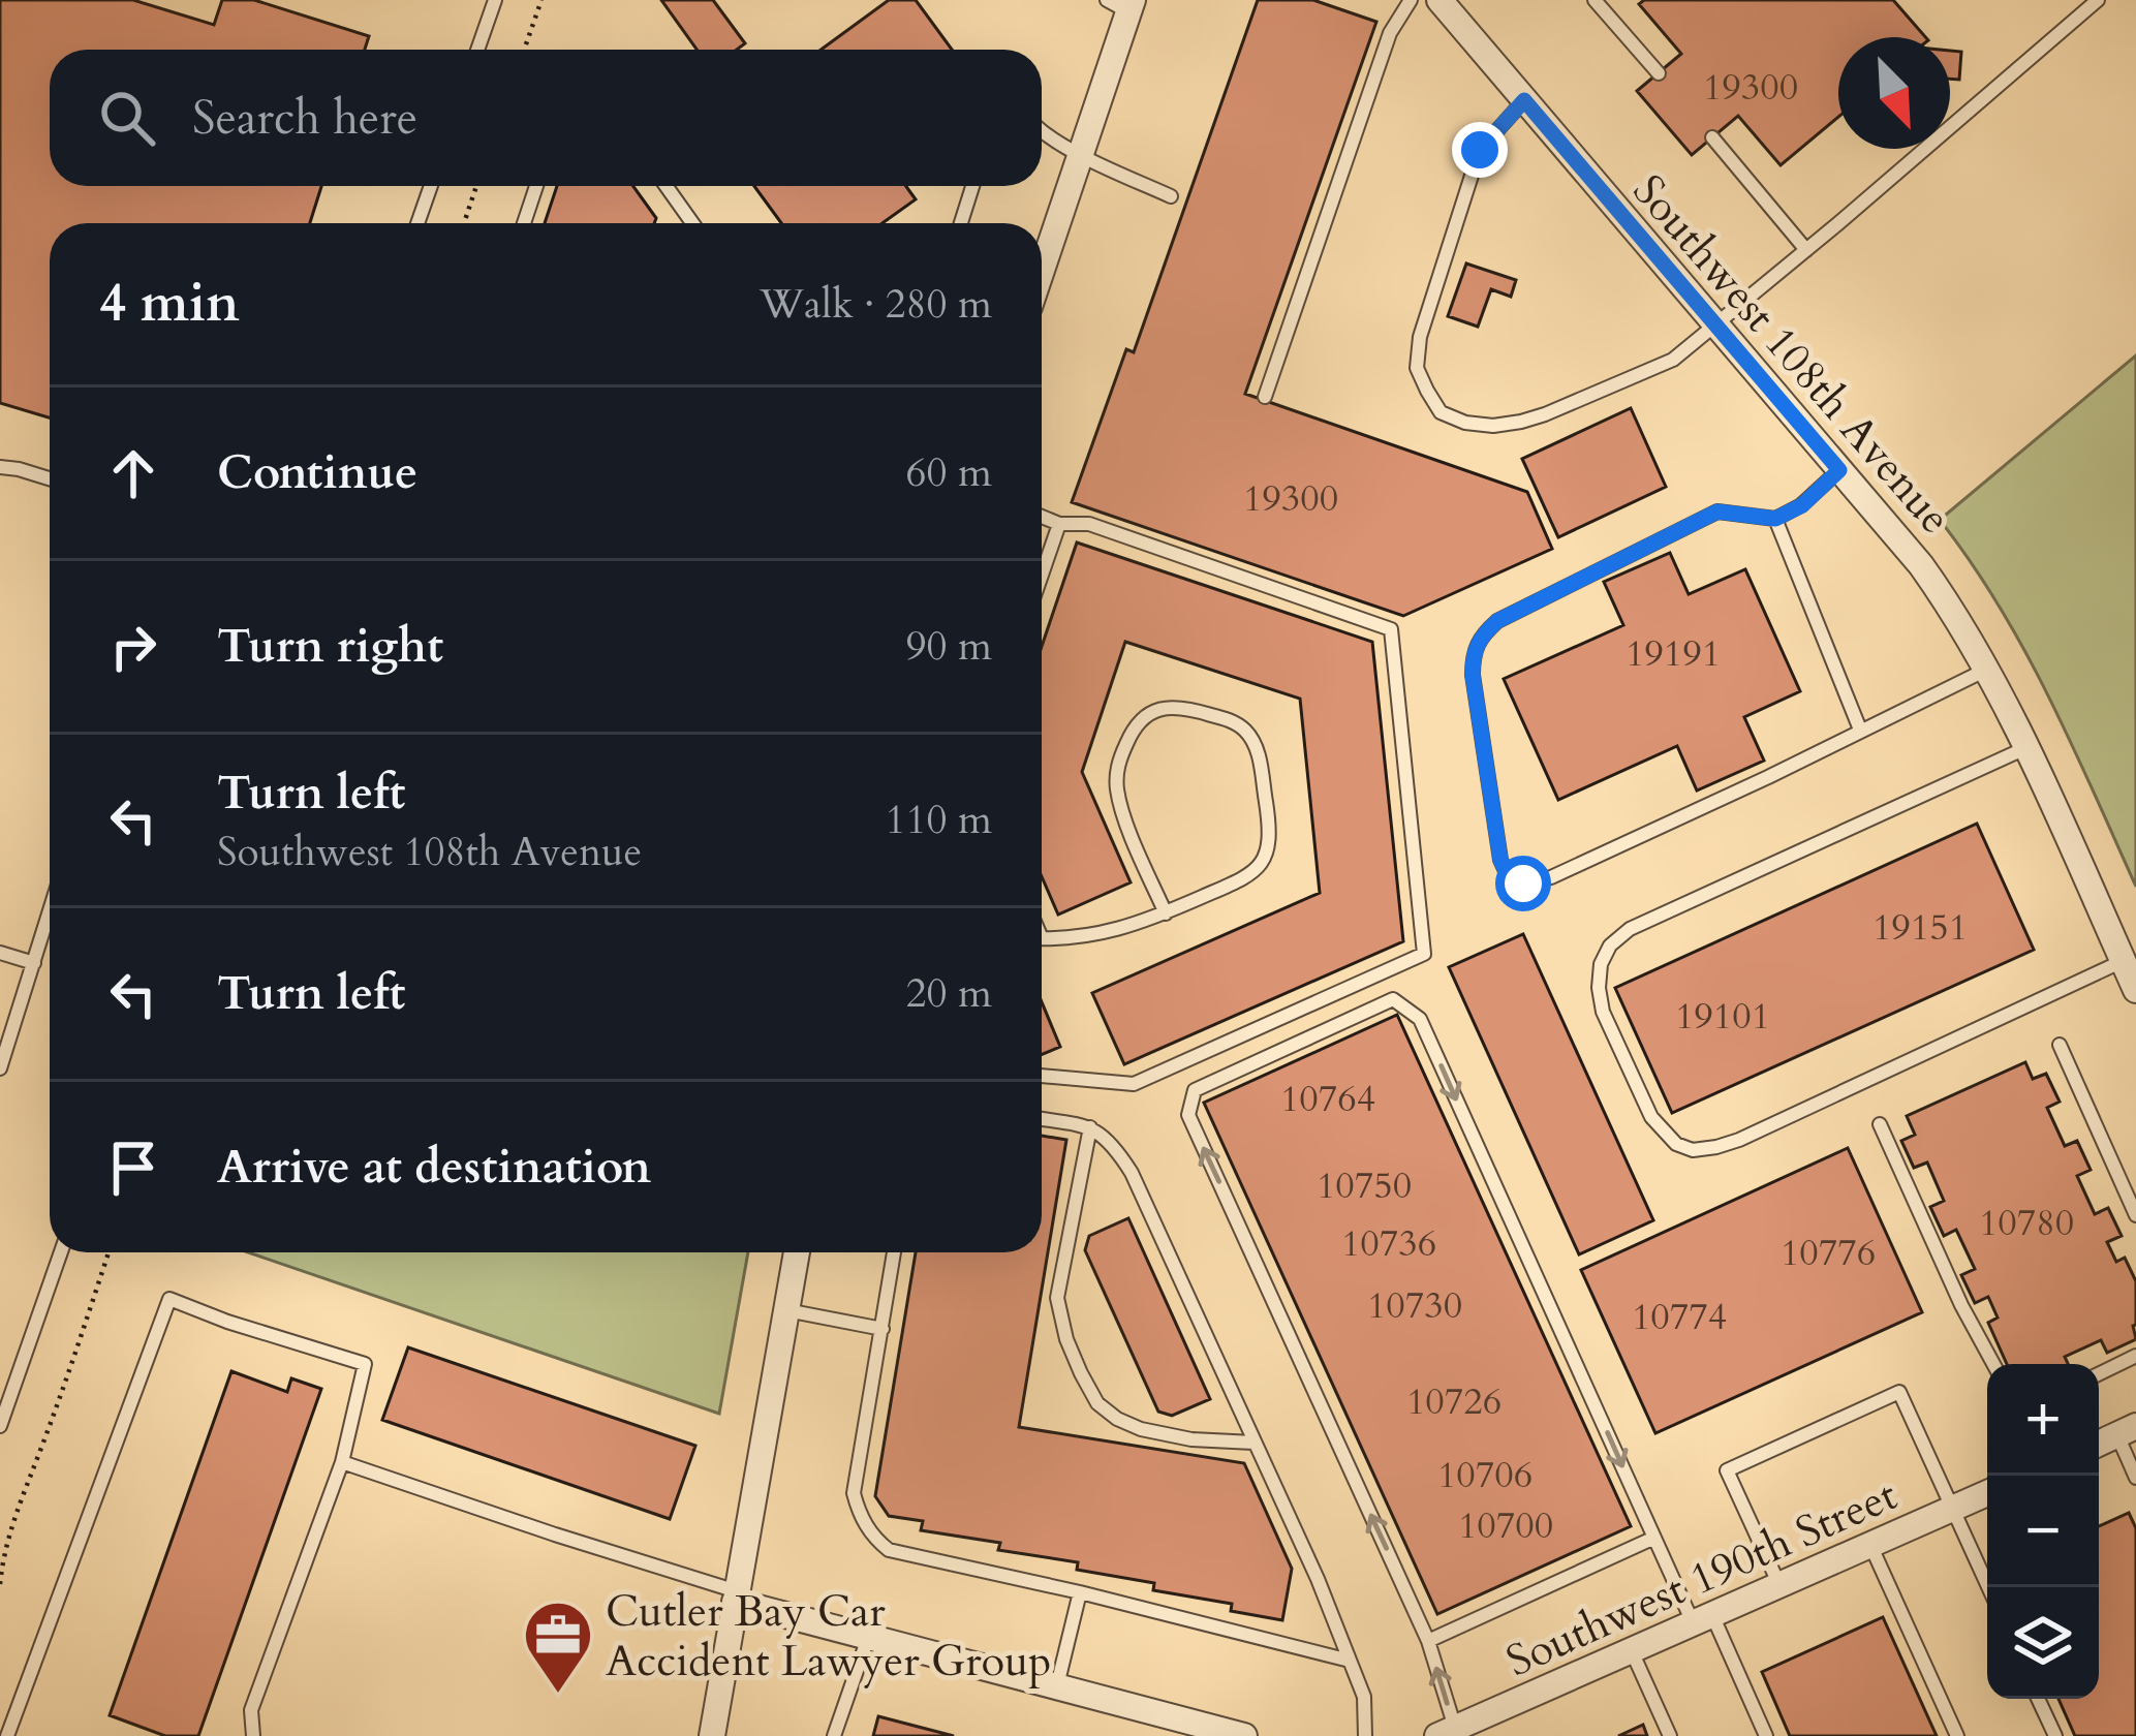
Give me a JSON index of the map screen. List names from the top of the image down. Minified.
{"streets":{"street":["Southwest 108th Avenue","Southwest 190th Street"]},"places":{"office":["Cutler Bay Car Accident Lawyer Group"]},"house_numbers":["19300","19300","19191","19151","19101","10764","10750","10780","10736","10776","10730","10774","10726","10706","10700"],"north":"bottom right","page":{"search":"Search here","heading":["4 min","Walk · 280 m"],"list":[["Continue","60 m"],["Turn right","90 m"],["Turn left","Southwest 108th Avenue","110 m"],["Turn left","20 m"],"Arrive at destination"],"map_buttons":["+","−"]}}
